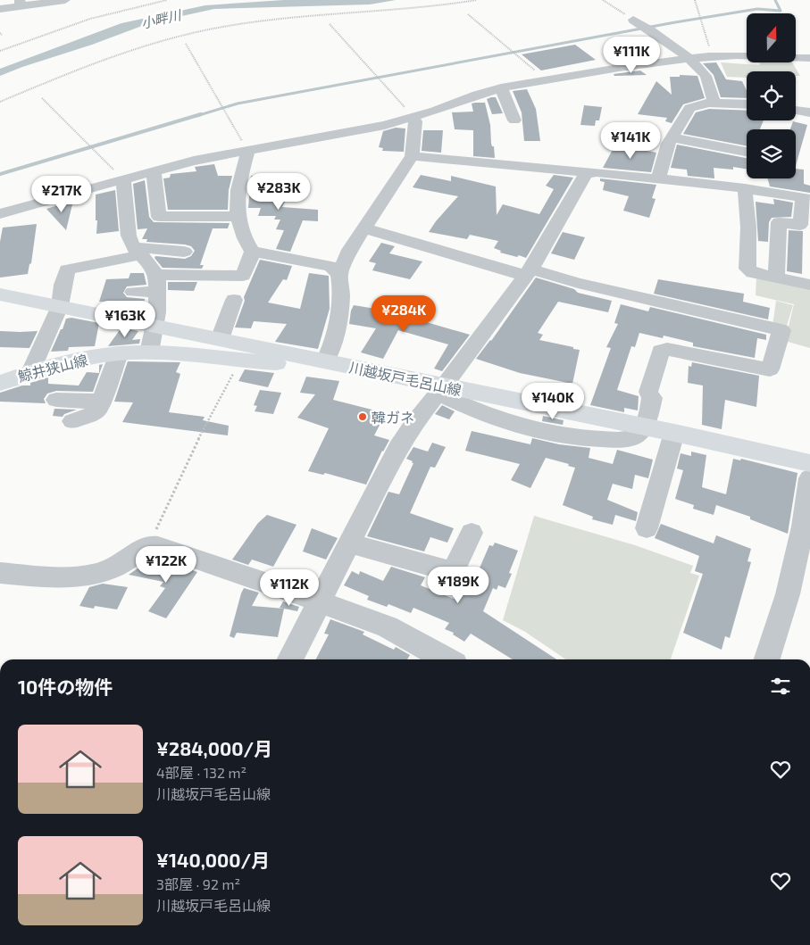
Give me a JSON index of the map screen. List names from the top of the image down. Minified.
{"streets":{"main road":["鯨井狭山線","川越坂戸毛呂山線"]},"crossings":[["鯨井狭山線","川越坂戸毛呂山線"]],"water":["小畔川"],"places":["韓ガネ"],"north":"top","page":{"price":["¥111K","¥141K","¥283K","¥217K","¥284K","¥163K","¥140K","¥122K","¥189K","¥112K"],"heading":"10件の物件","list":[{"name":"¥284,000/月","note":"4部屋 · 132 m² · 川越坂戸毛呂山線"},{"name":"¥140,000/月","note":"3部屋 · 92 m² · 川越坂戸毛呂山線"}]}}
